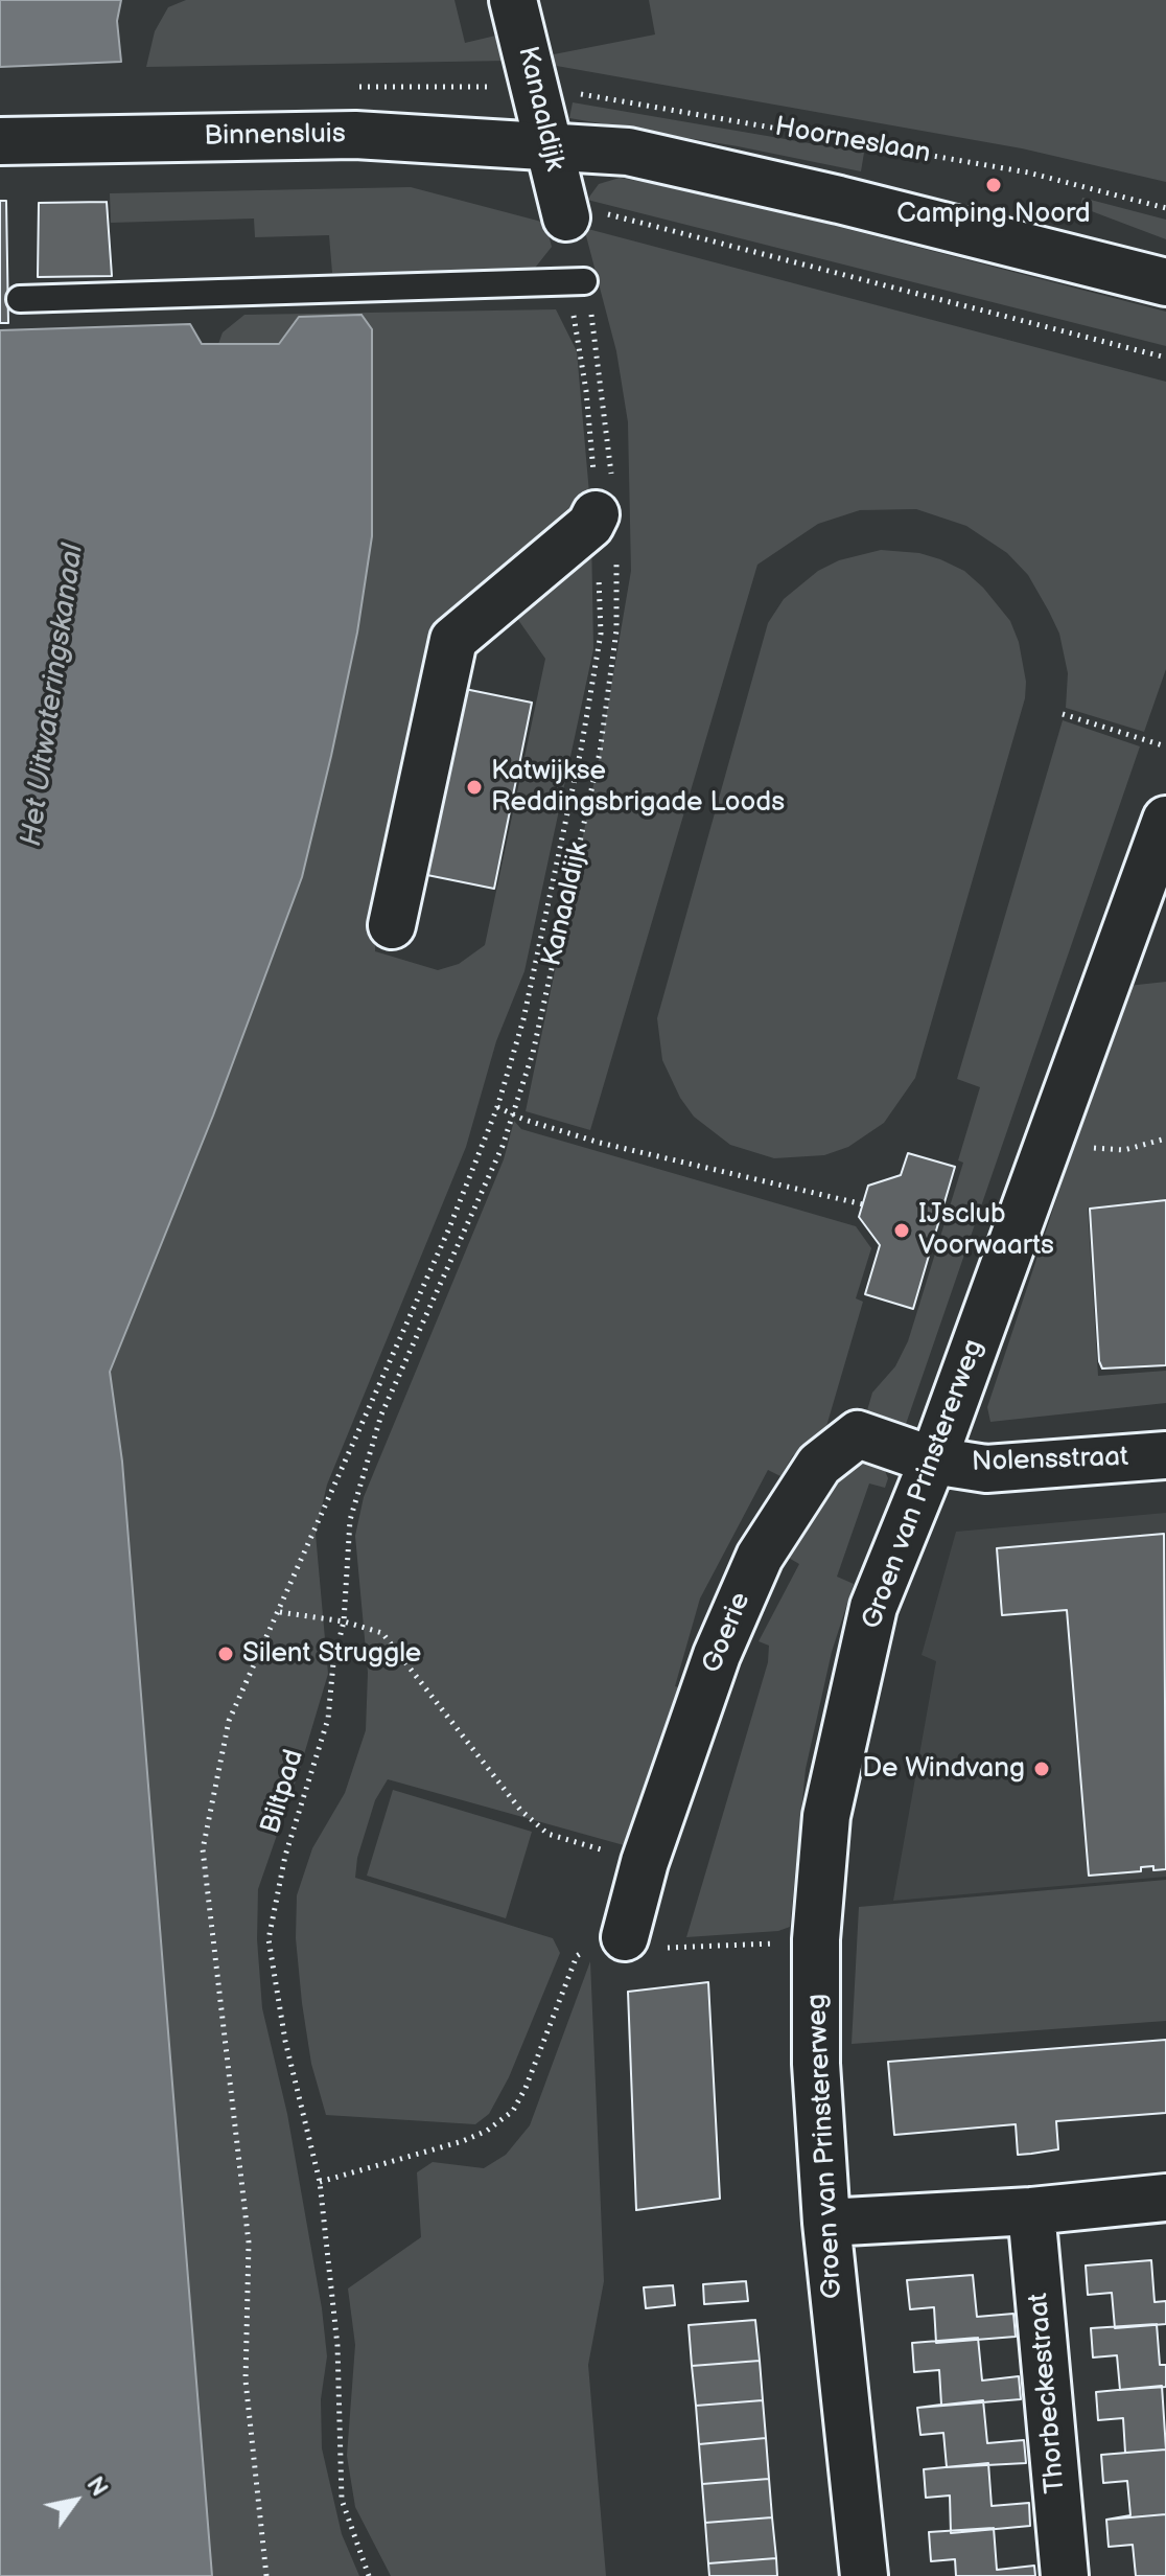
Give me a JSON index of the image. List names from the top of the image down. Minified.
{"streets":{"street":["Kanaaldijk","Binnensluis","Hoorneslaan","Nolensstraat","Groen van Prinstererweg","Goerie","Thorbeckestraat"],"path":["Biltpad"]},"crossings":[["Kanaaldijk","Binnensluis"],["Kanaaldijk","Hoorneslaan"],["Kanaaldijk","Biltpad"],["Binnensluis","Hoorneslaan"],["Nolensstraat","Groen van Prinstererweg"],["Nolensstraat","Goerie"],["Groen van Prinstererweg","Goerie"]],"water":["Het Uitwateringskanaal"],"places":["Camping Noord","Katwijkse Reddingsbrigade Loods","IJsclub Voorwaarts","Silent Struggle","De Windvang"],"north":"top right"}
